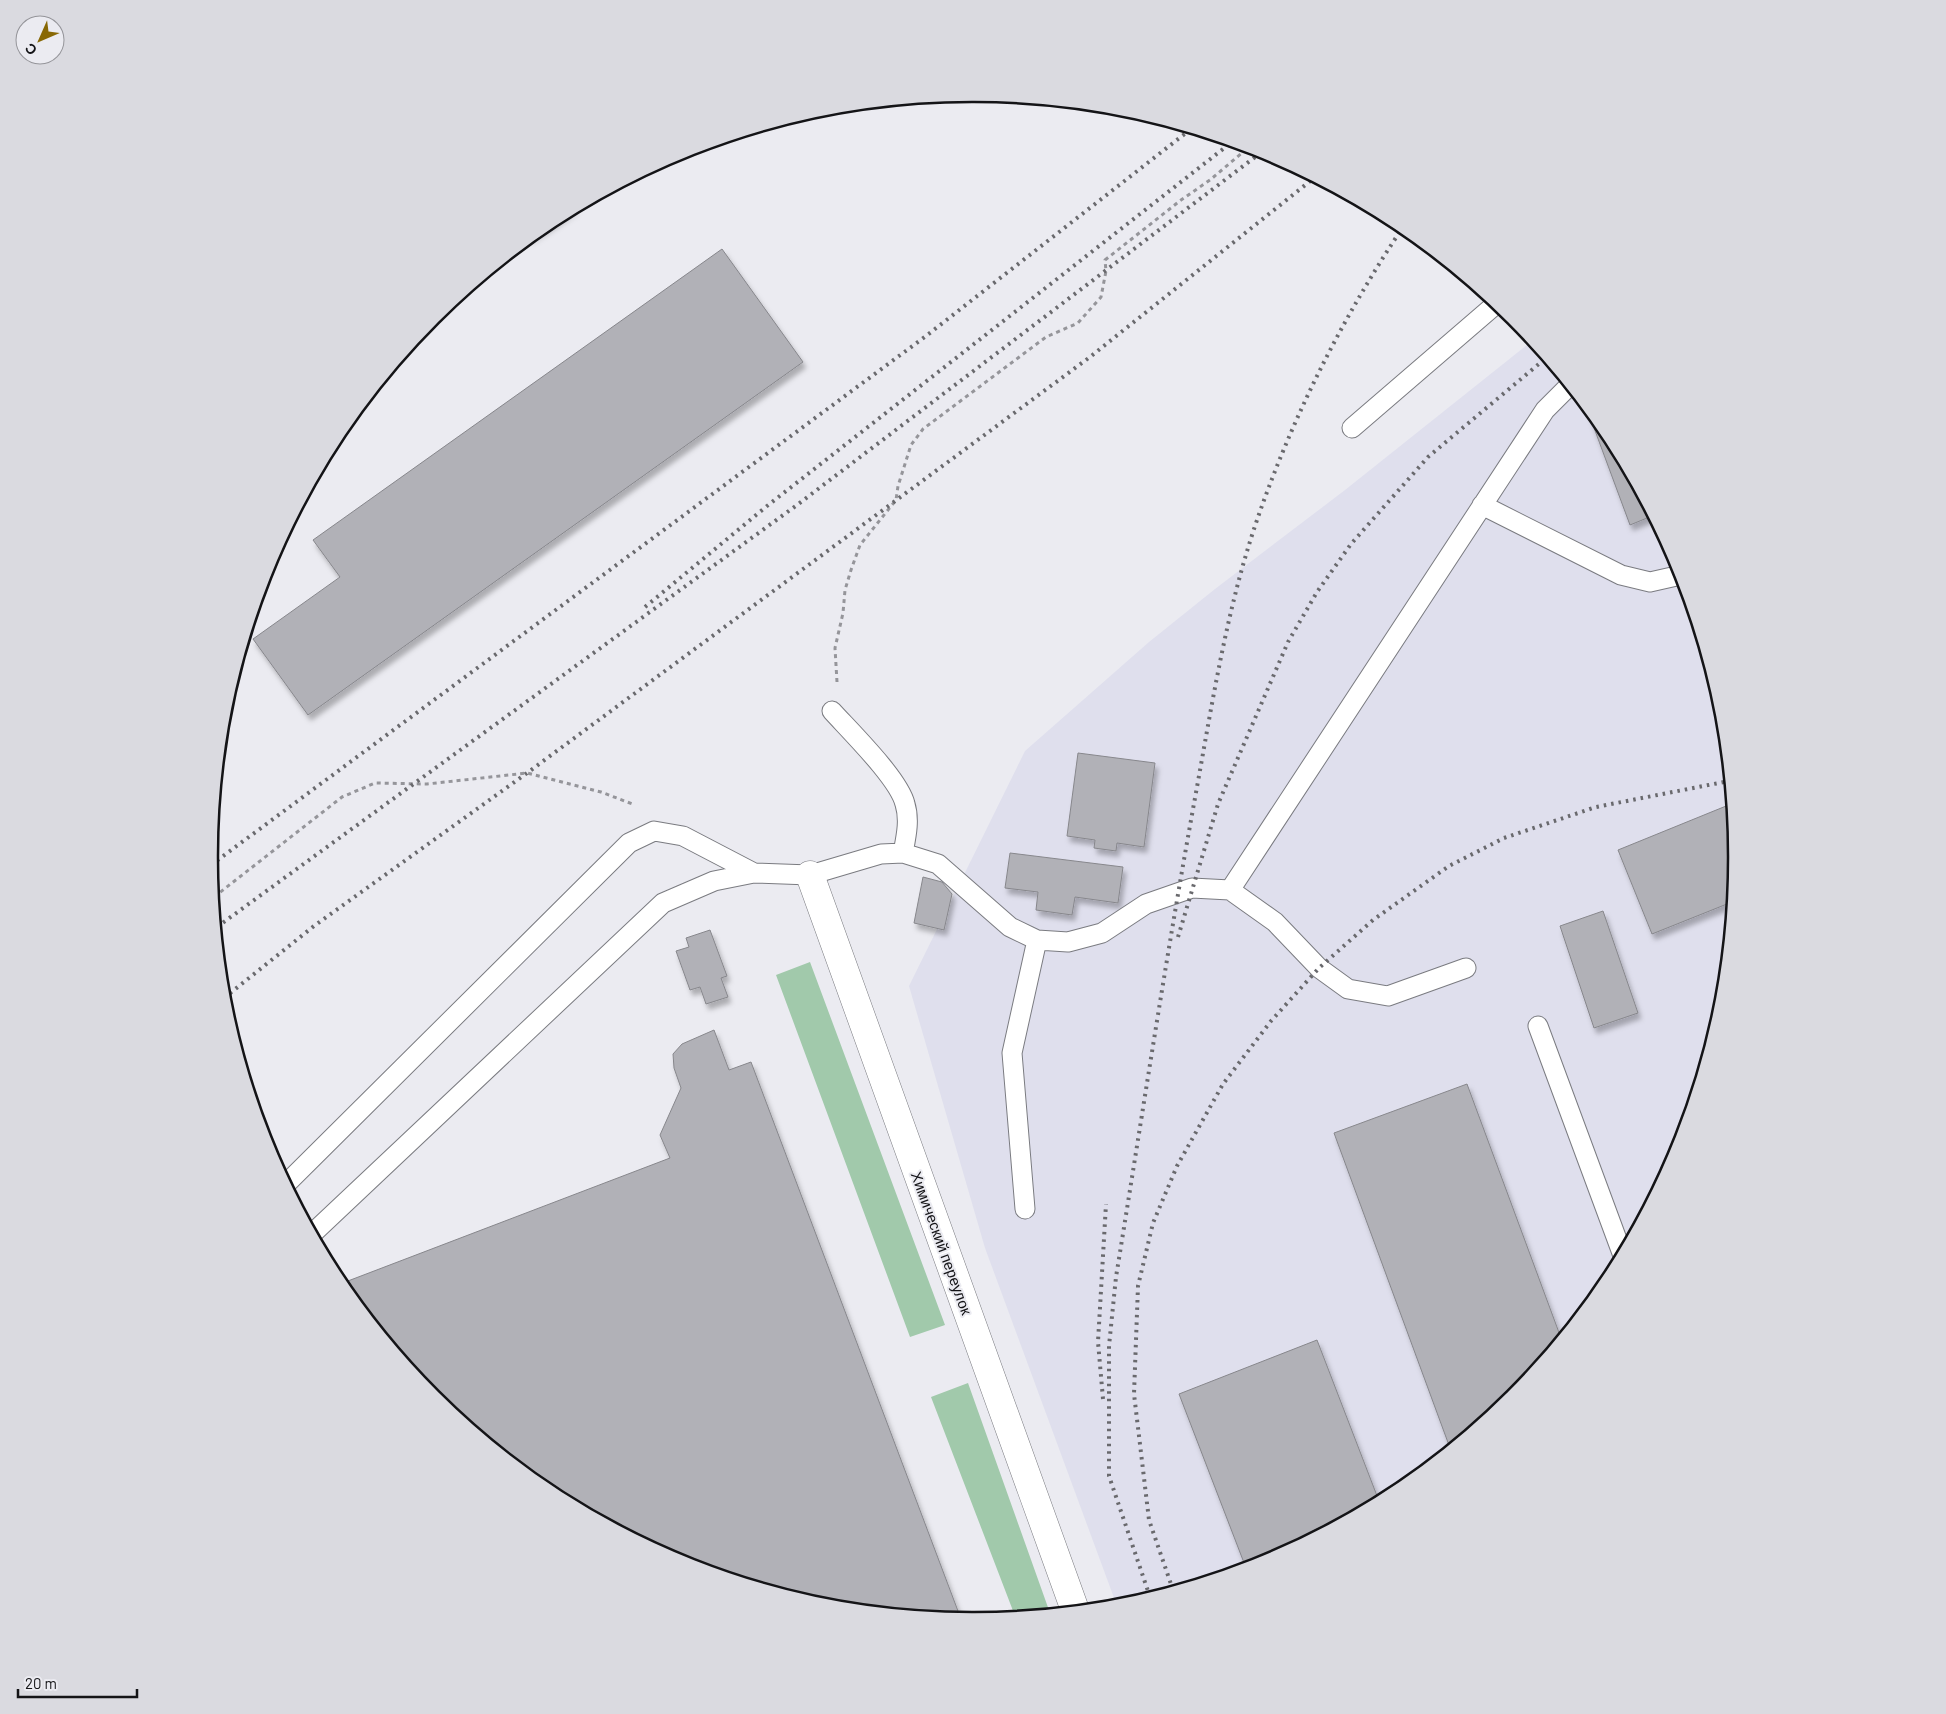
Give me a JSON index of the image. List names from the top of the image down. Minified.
{"streets":{"street":["Химический переулок"]},"scale_bar":"20 m","north":"bottom left"}
